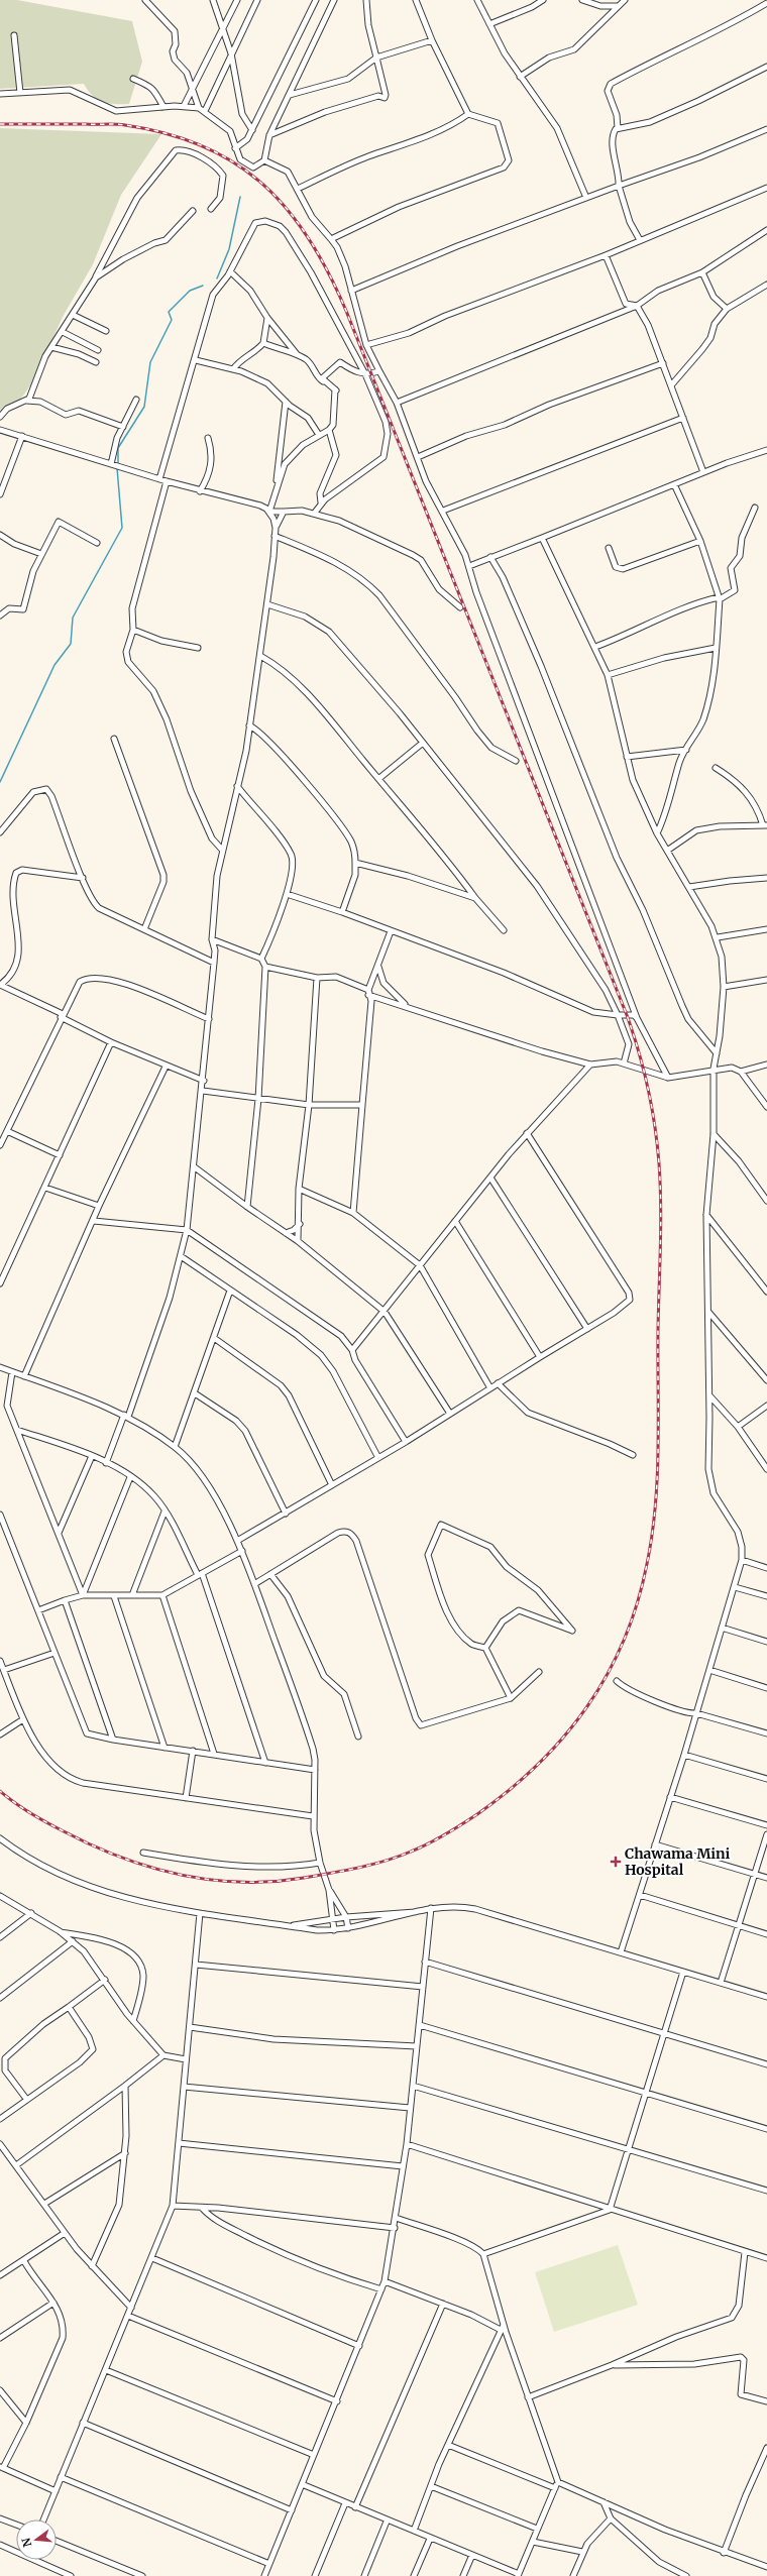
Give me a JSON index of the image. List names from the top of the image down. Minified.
{"places":{"health":["Chawama Mini Hospital"]},"north":"left"}
